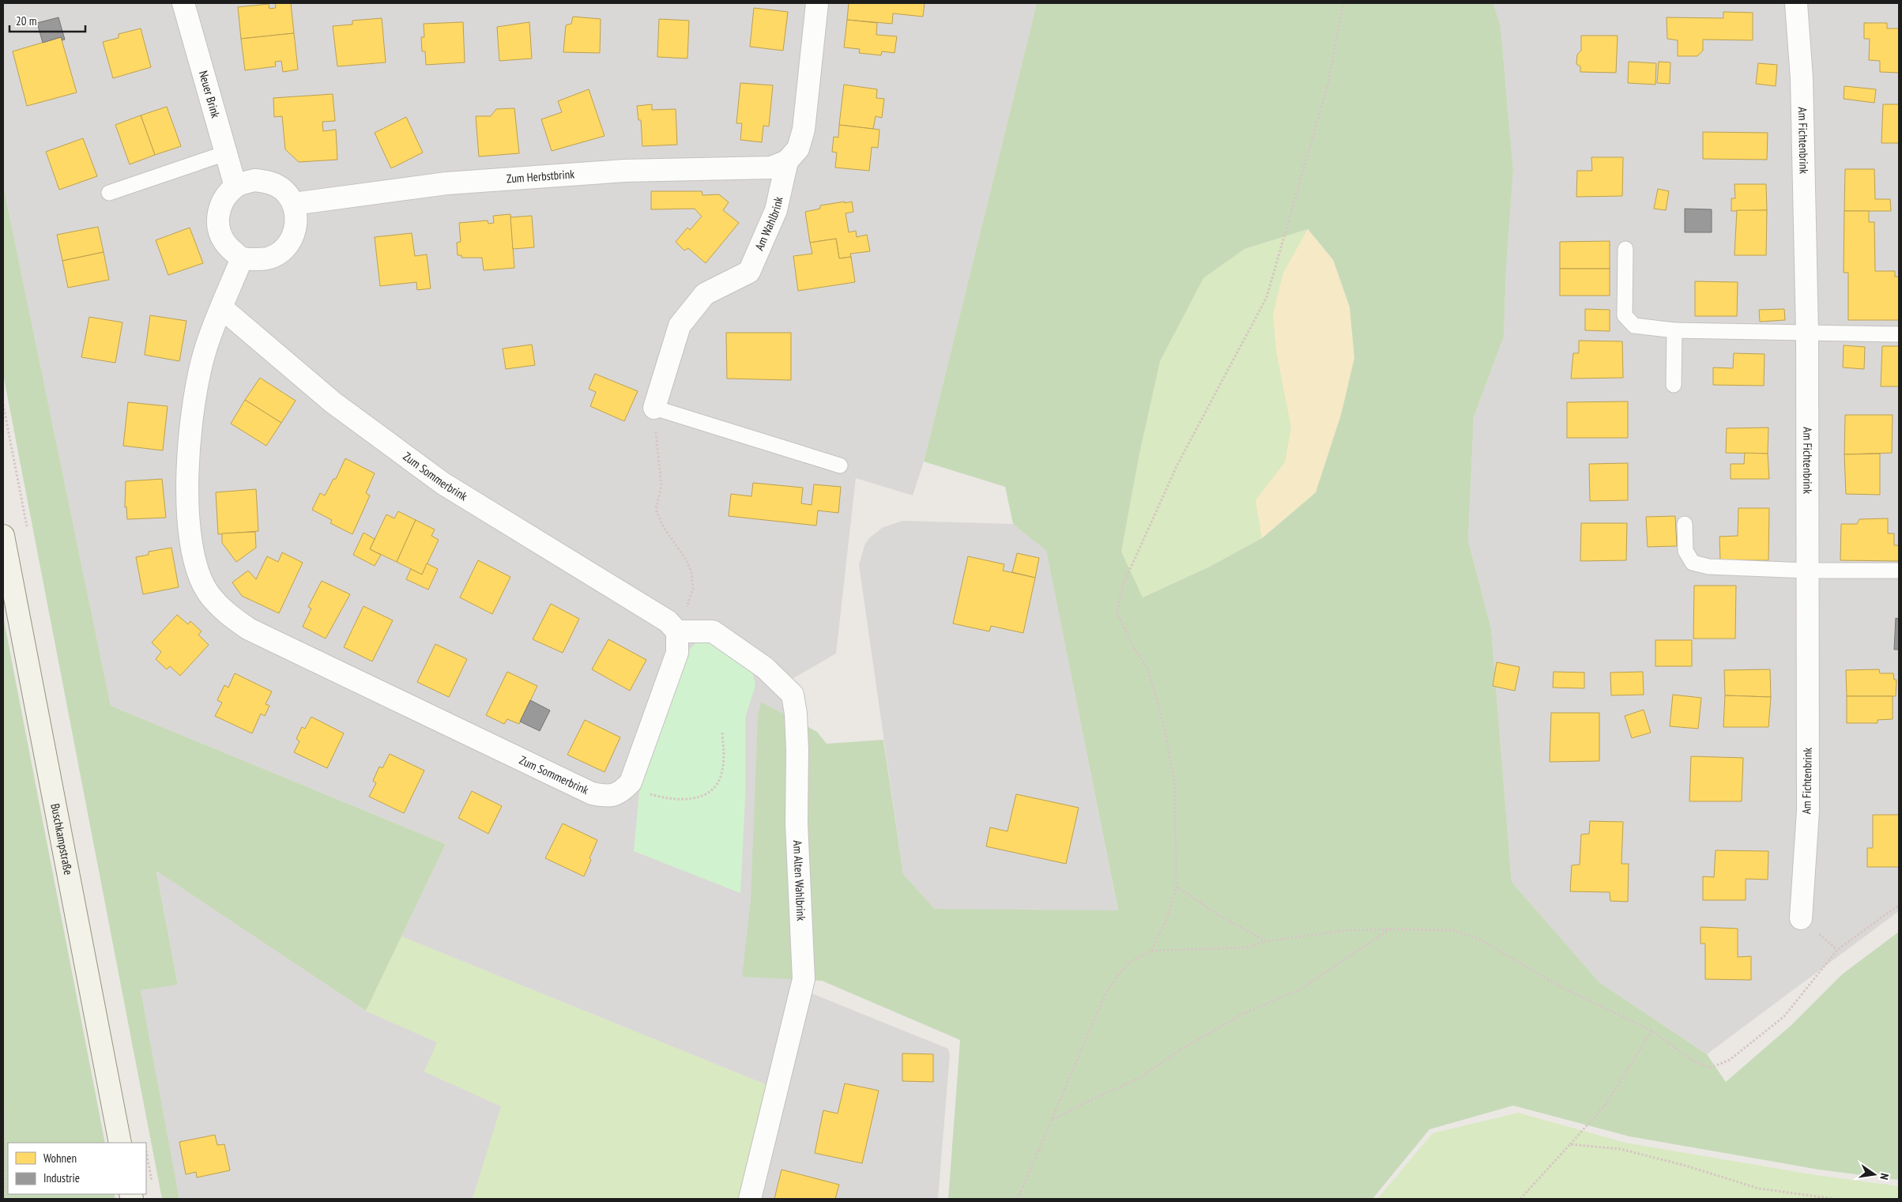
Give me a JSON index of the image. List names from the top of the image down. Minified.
{"streets":{"main road":["Buschkampstraße"],"street":["Neuer Brink","Am Fichtenbrink","Zum Herbstbrink","Am Wahlbrink","Zum Sommerbrink","Am Alten Wahlbrink"]},"crossings":[["Neuer Brink","Zum Herbstbrink"],["Neuer Brink","Zum Sommerbrink"],["Zum Herbstbrink","Am Wahlbrink"],["Zum Herbstbrink","Zum Sommerbrink"],["Zum Sommerbrink","Am Alten Wahlbrink"]],"legend":["Wohnen","Industrie"],"scale_bar":"20 m","north":"right"}
